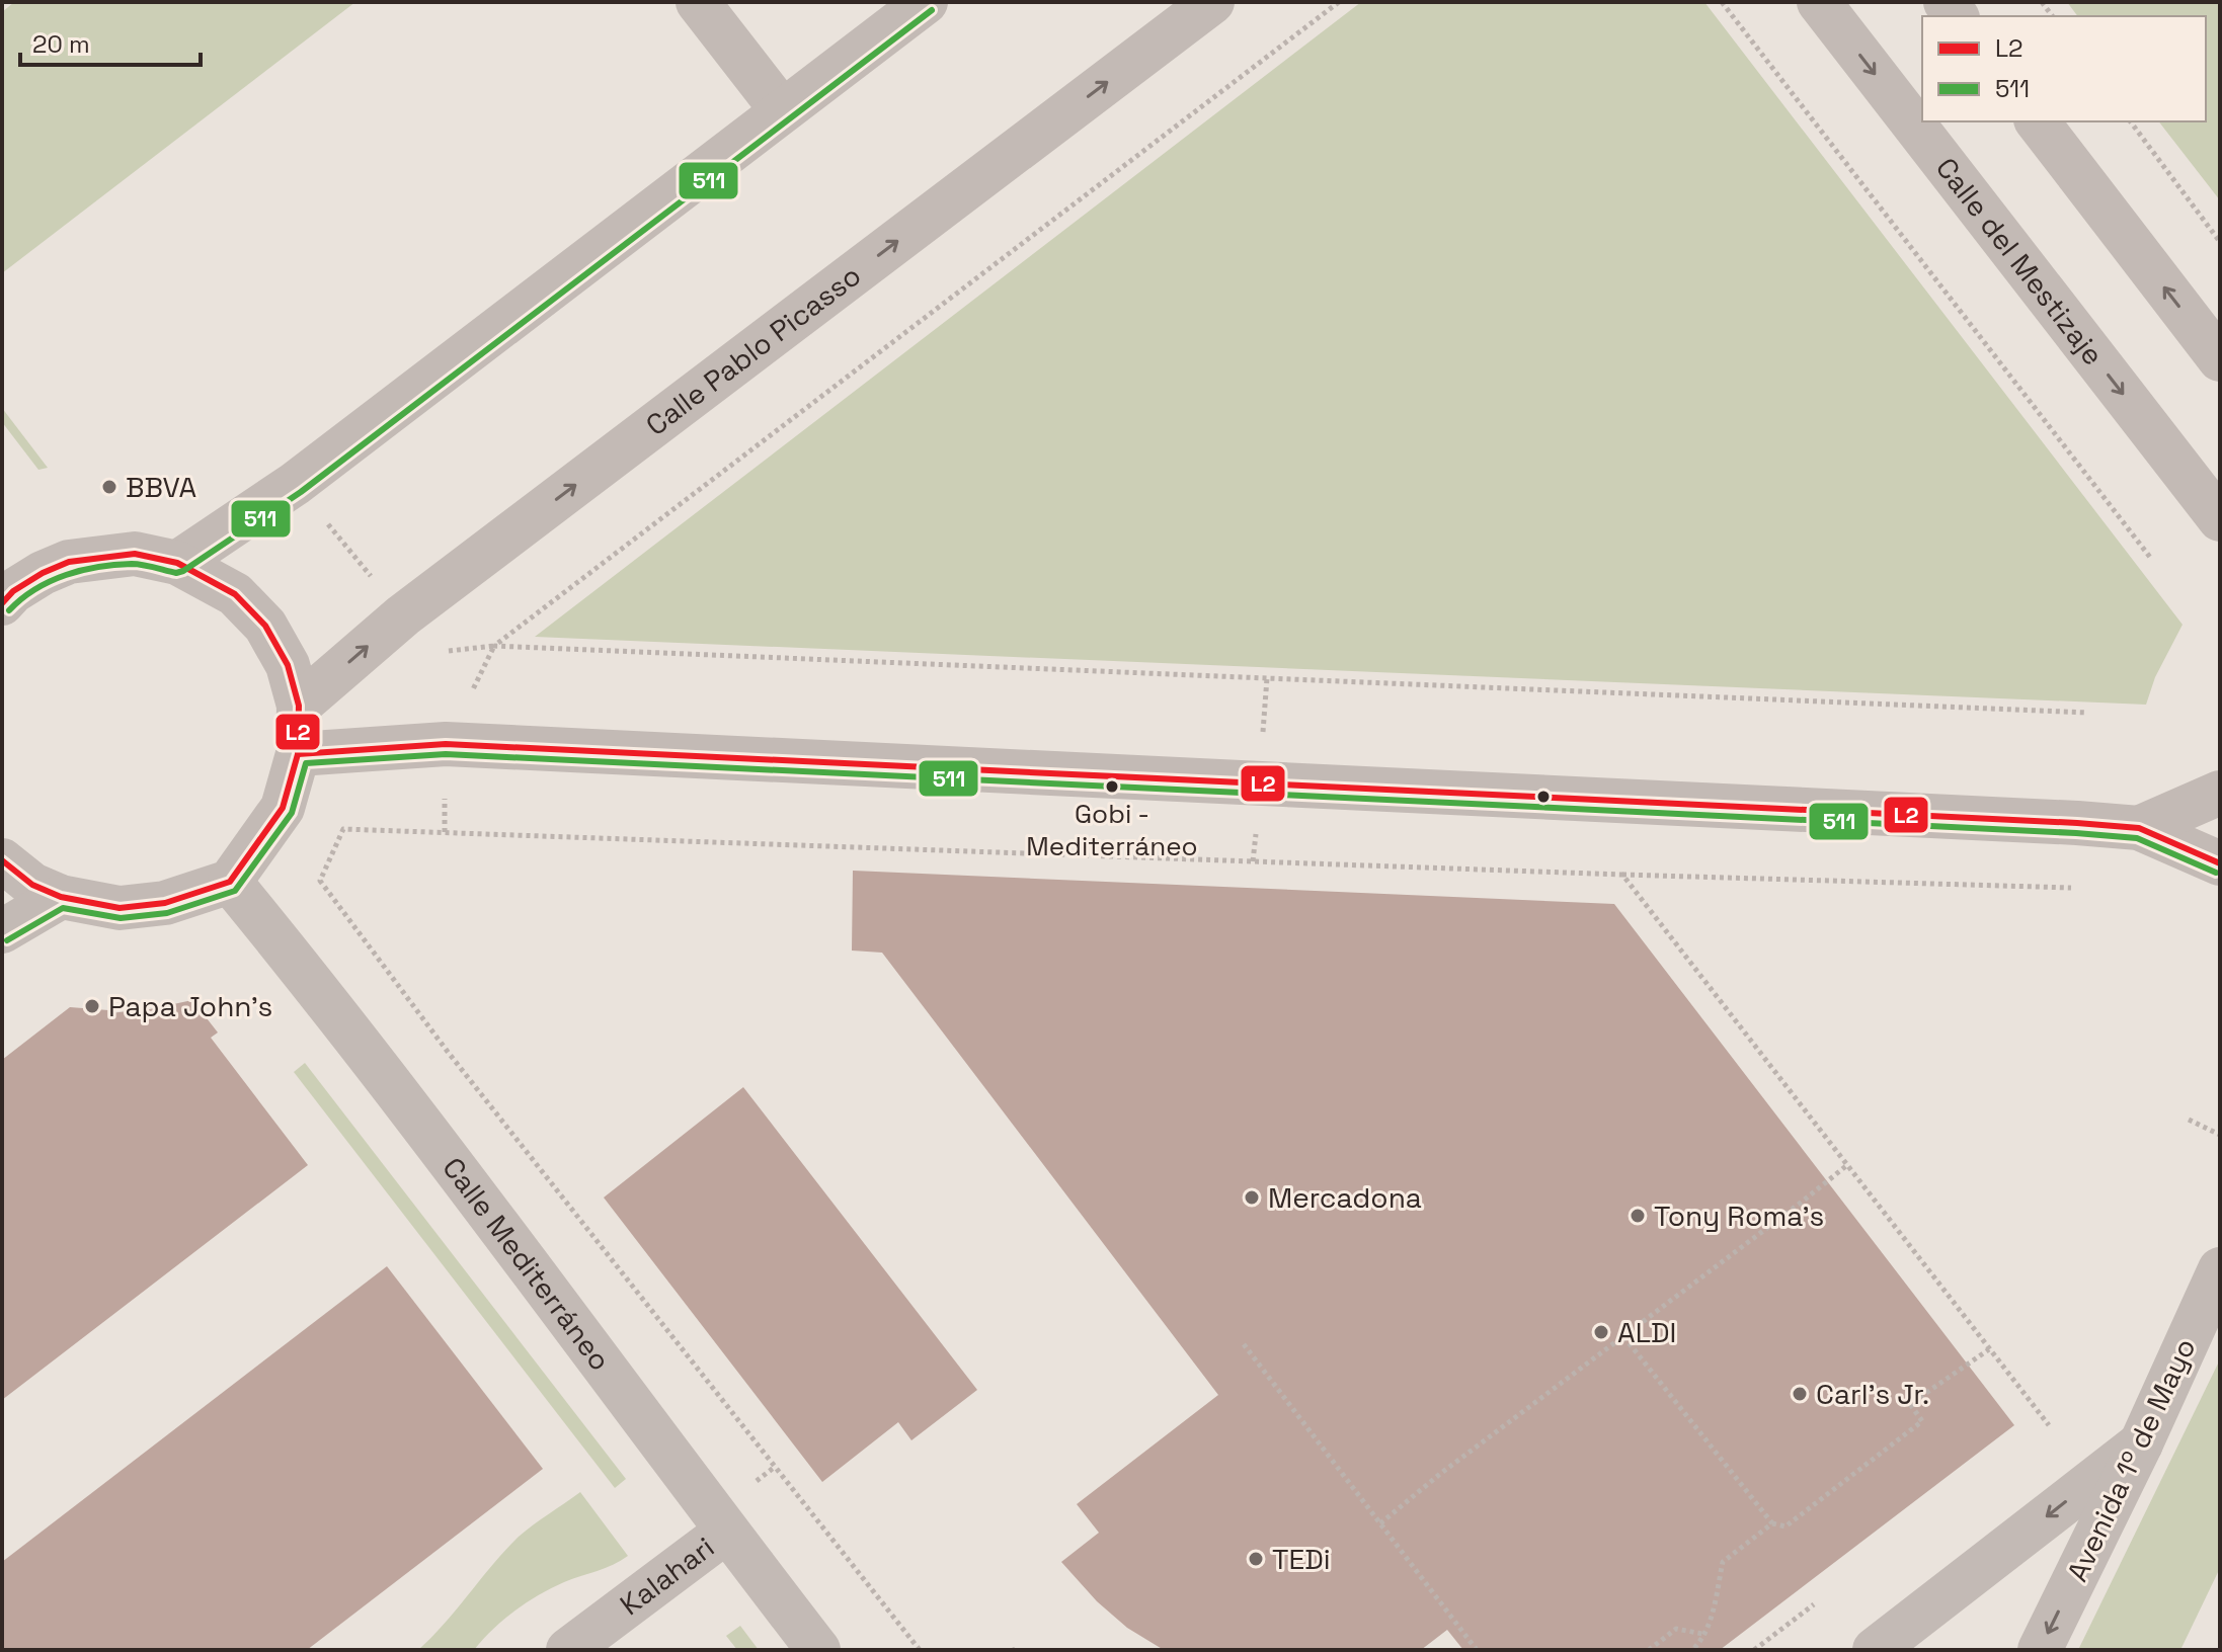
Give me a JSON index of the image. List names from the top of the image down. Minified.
{"streets":{"street":["Calle del Mestizaje","Calle Pablo Picasso","Calle Mediterráneo","Avenida 1º de Mayo","Kalahari"]},"crossings":[["Calle Mediterráneo","Kalahari"]],"one_way":["Avenida 1º de Mayo"],"places":["BBVA","Gobi - Mediterráneo","Papa John's","Mercadona","Tony Roma's","ALDI","Carl's Jr.","TEDi"],"lines":["transit line 511","transit line L2"],"legend":["L2","511"],"scale_bar":"20 m"}
